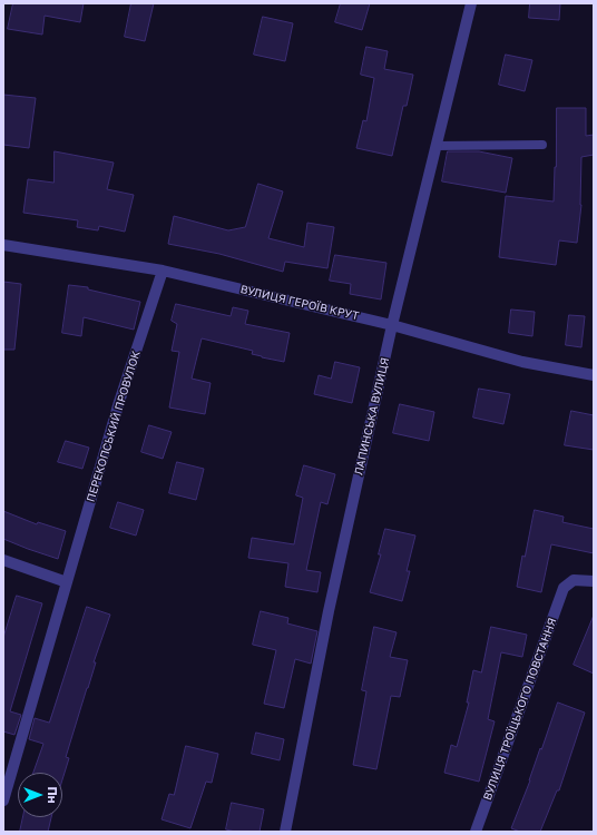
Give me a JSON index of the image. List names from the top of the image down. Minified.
{"streets":{"street":["ВУЛИЦЯ ГЕРОЇВ КРУТ","ЛАПИНСЬКА ВУЛИЦЯ","ПЕРЕКОПСЬКИЙ ПРОВУЛОК","ВУЛИЦЯ ТРОЇЦЬКОГО ПОВСТАННЯ"]},"crossings":[["ВУЛИЦЯ ГЕРОЇВ КРУТ","ЛАПИНСЬКА ВУЛИЦЯ"],["ВУЛИЦЯ ГЕРОЇВ КРУТ","ПЕРЕКОПСЬКИЙ ПРОВУЛОК"]],"north":"right"}
